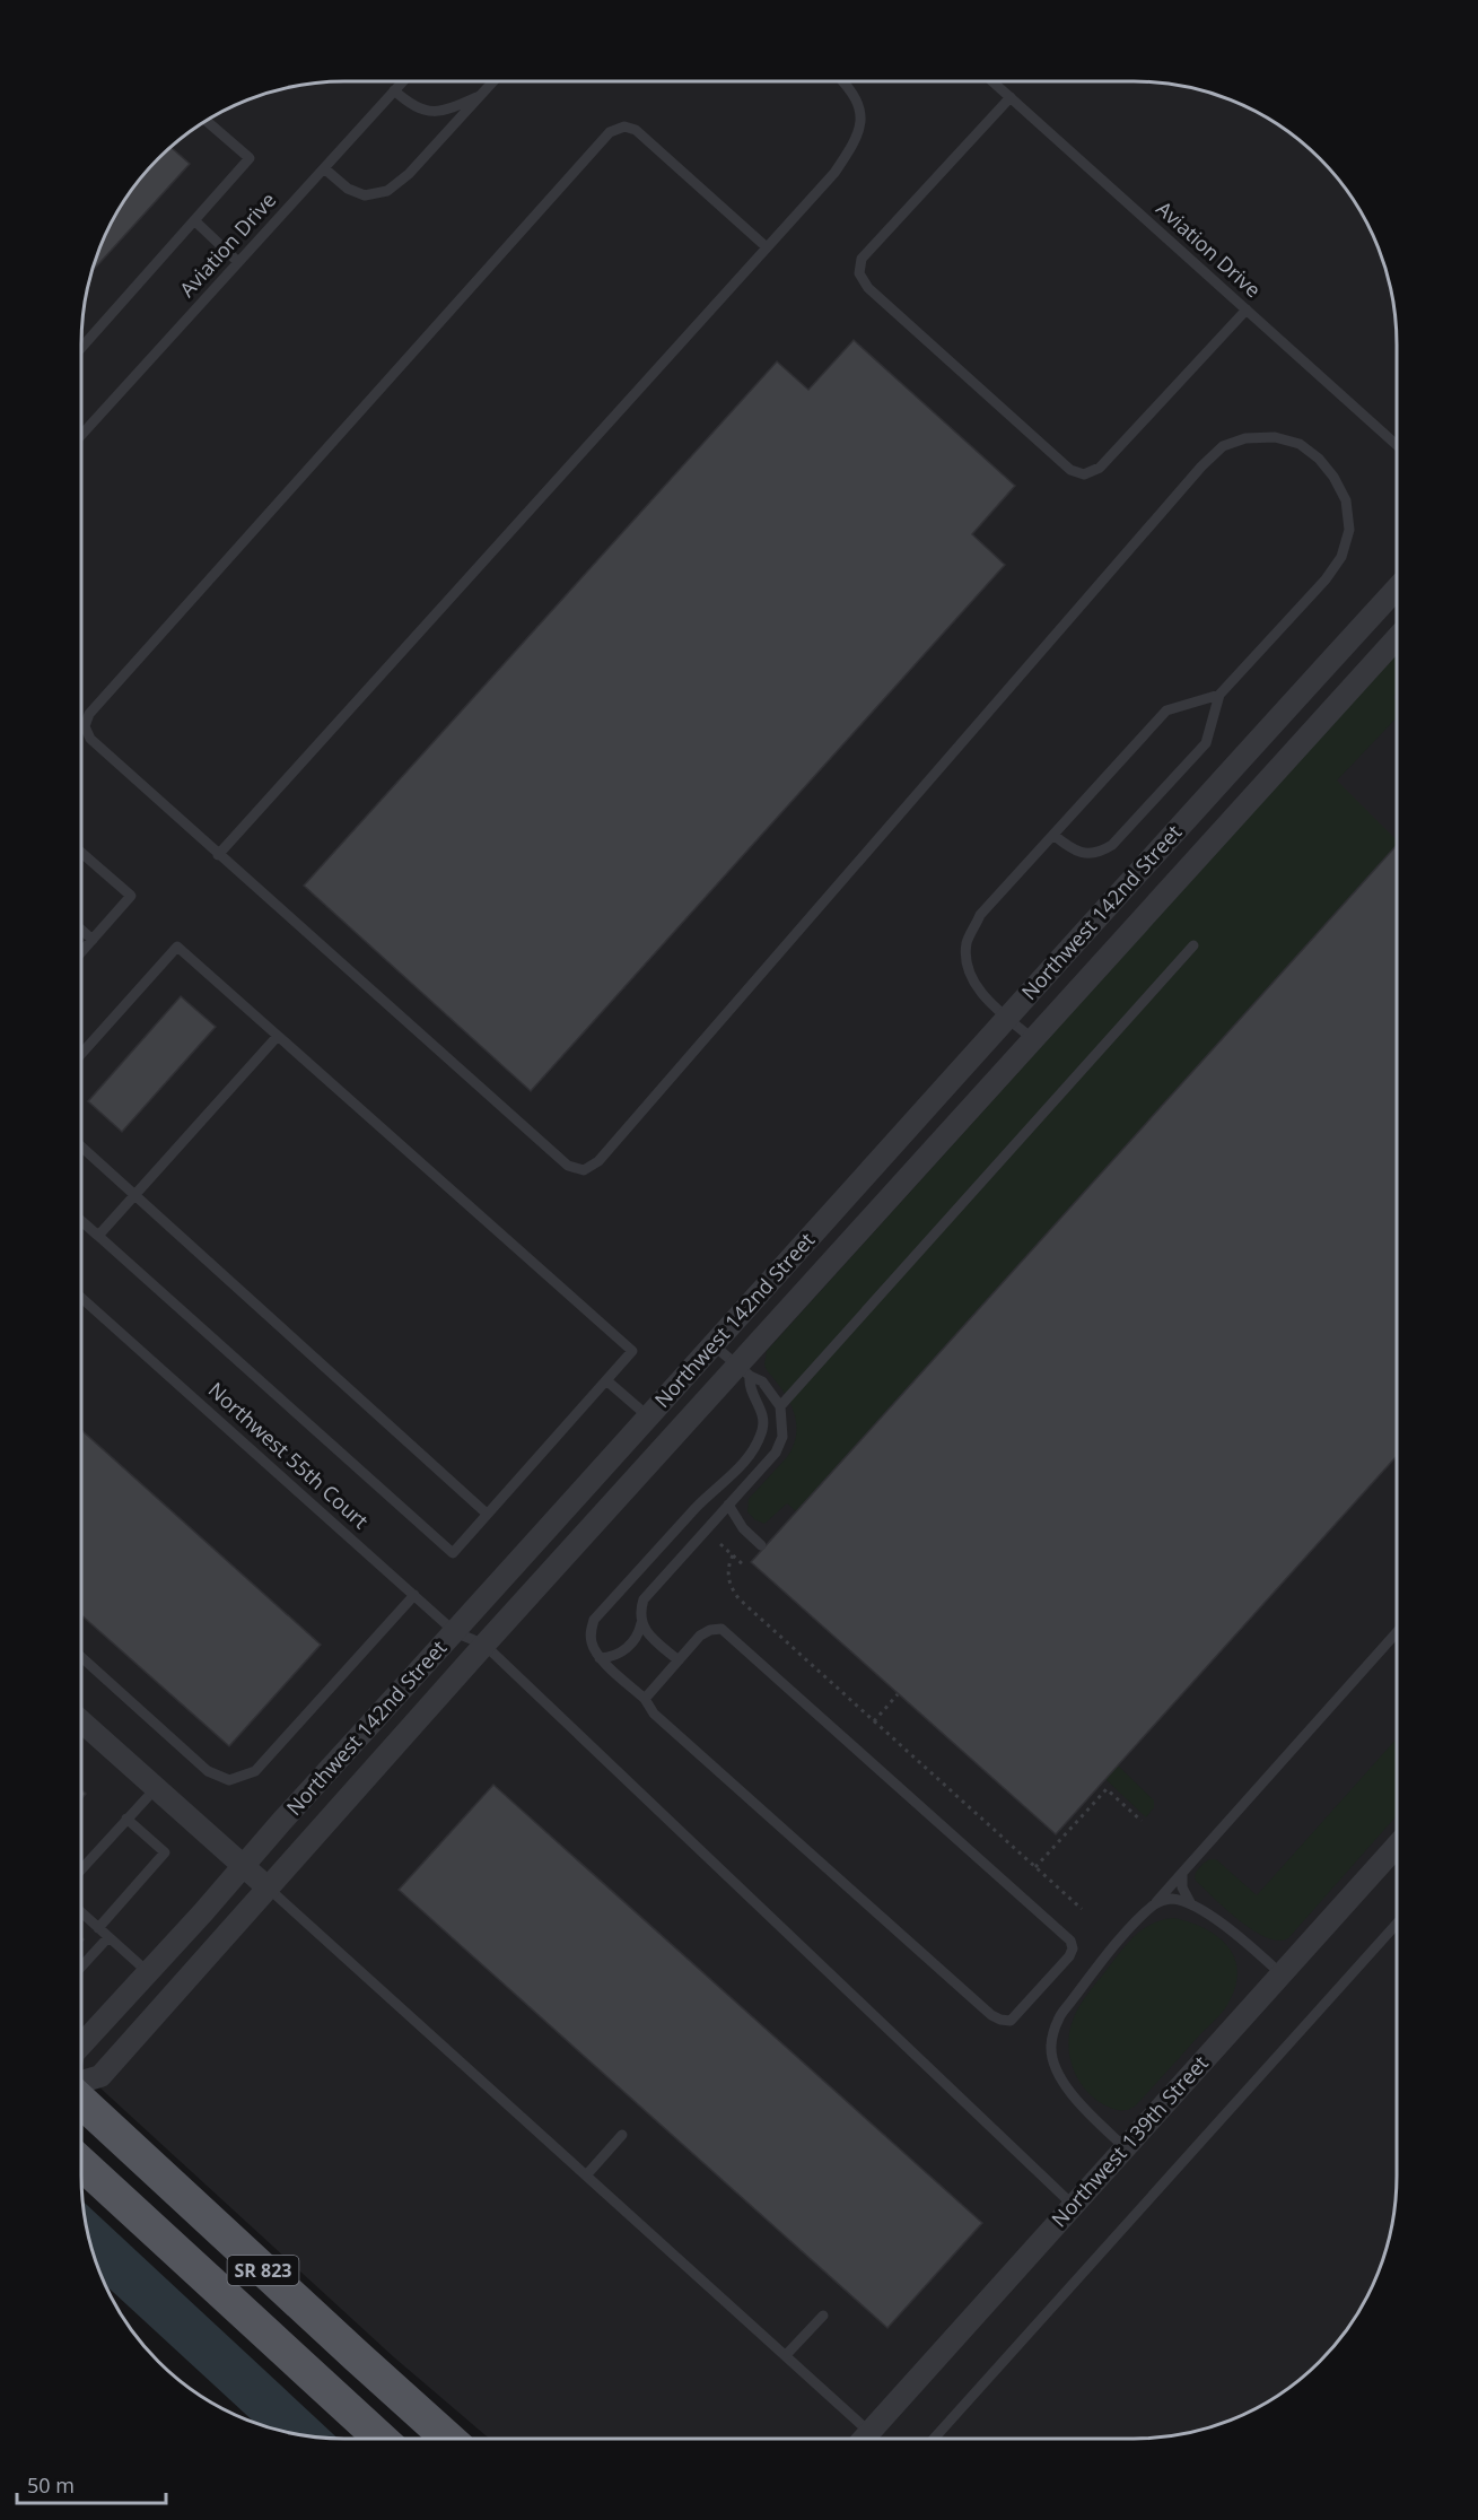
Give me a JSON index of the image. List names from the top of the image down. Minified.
{"streets":{"main road":["SR 823"],"street":["Northwest 142nd Street","Northwest 139th Street"],"lane":["Aviation Drive","Northwest 55th Court"]},"crossings":[["Northwest 142nd Street","Northwest 55th Court"]],"scale_bar":"50 m"}
